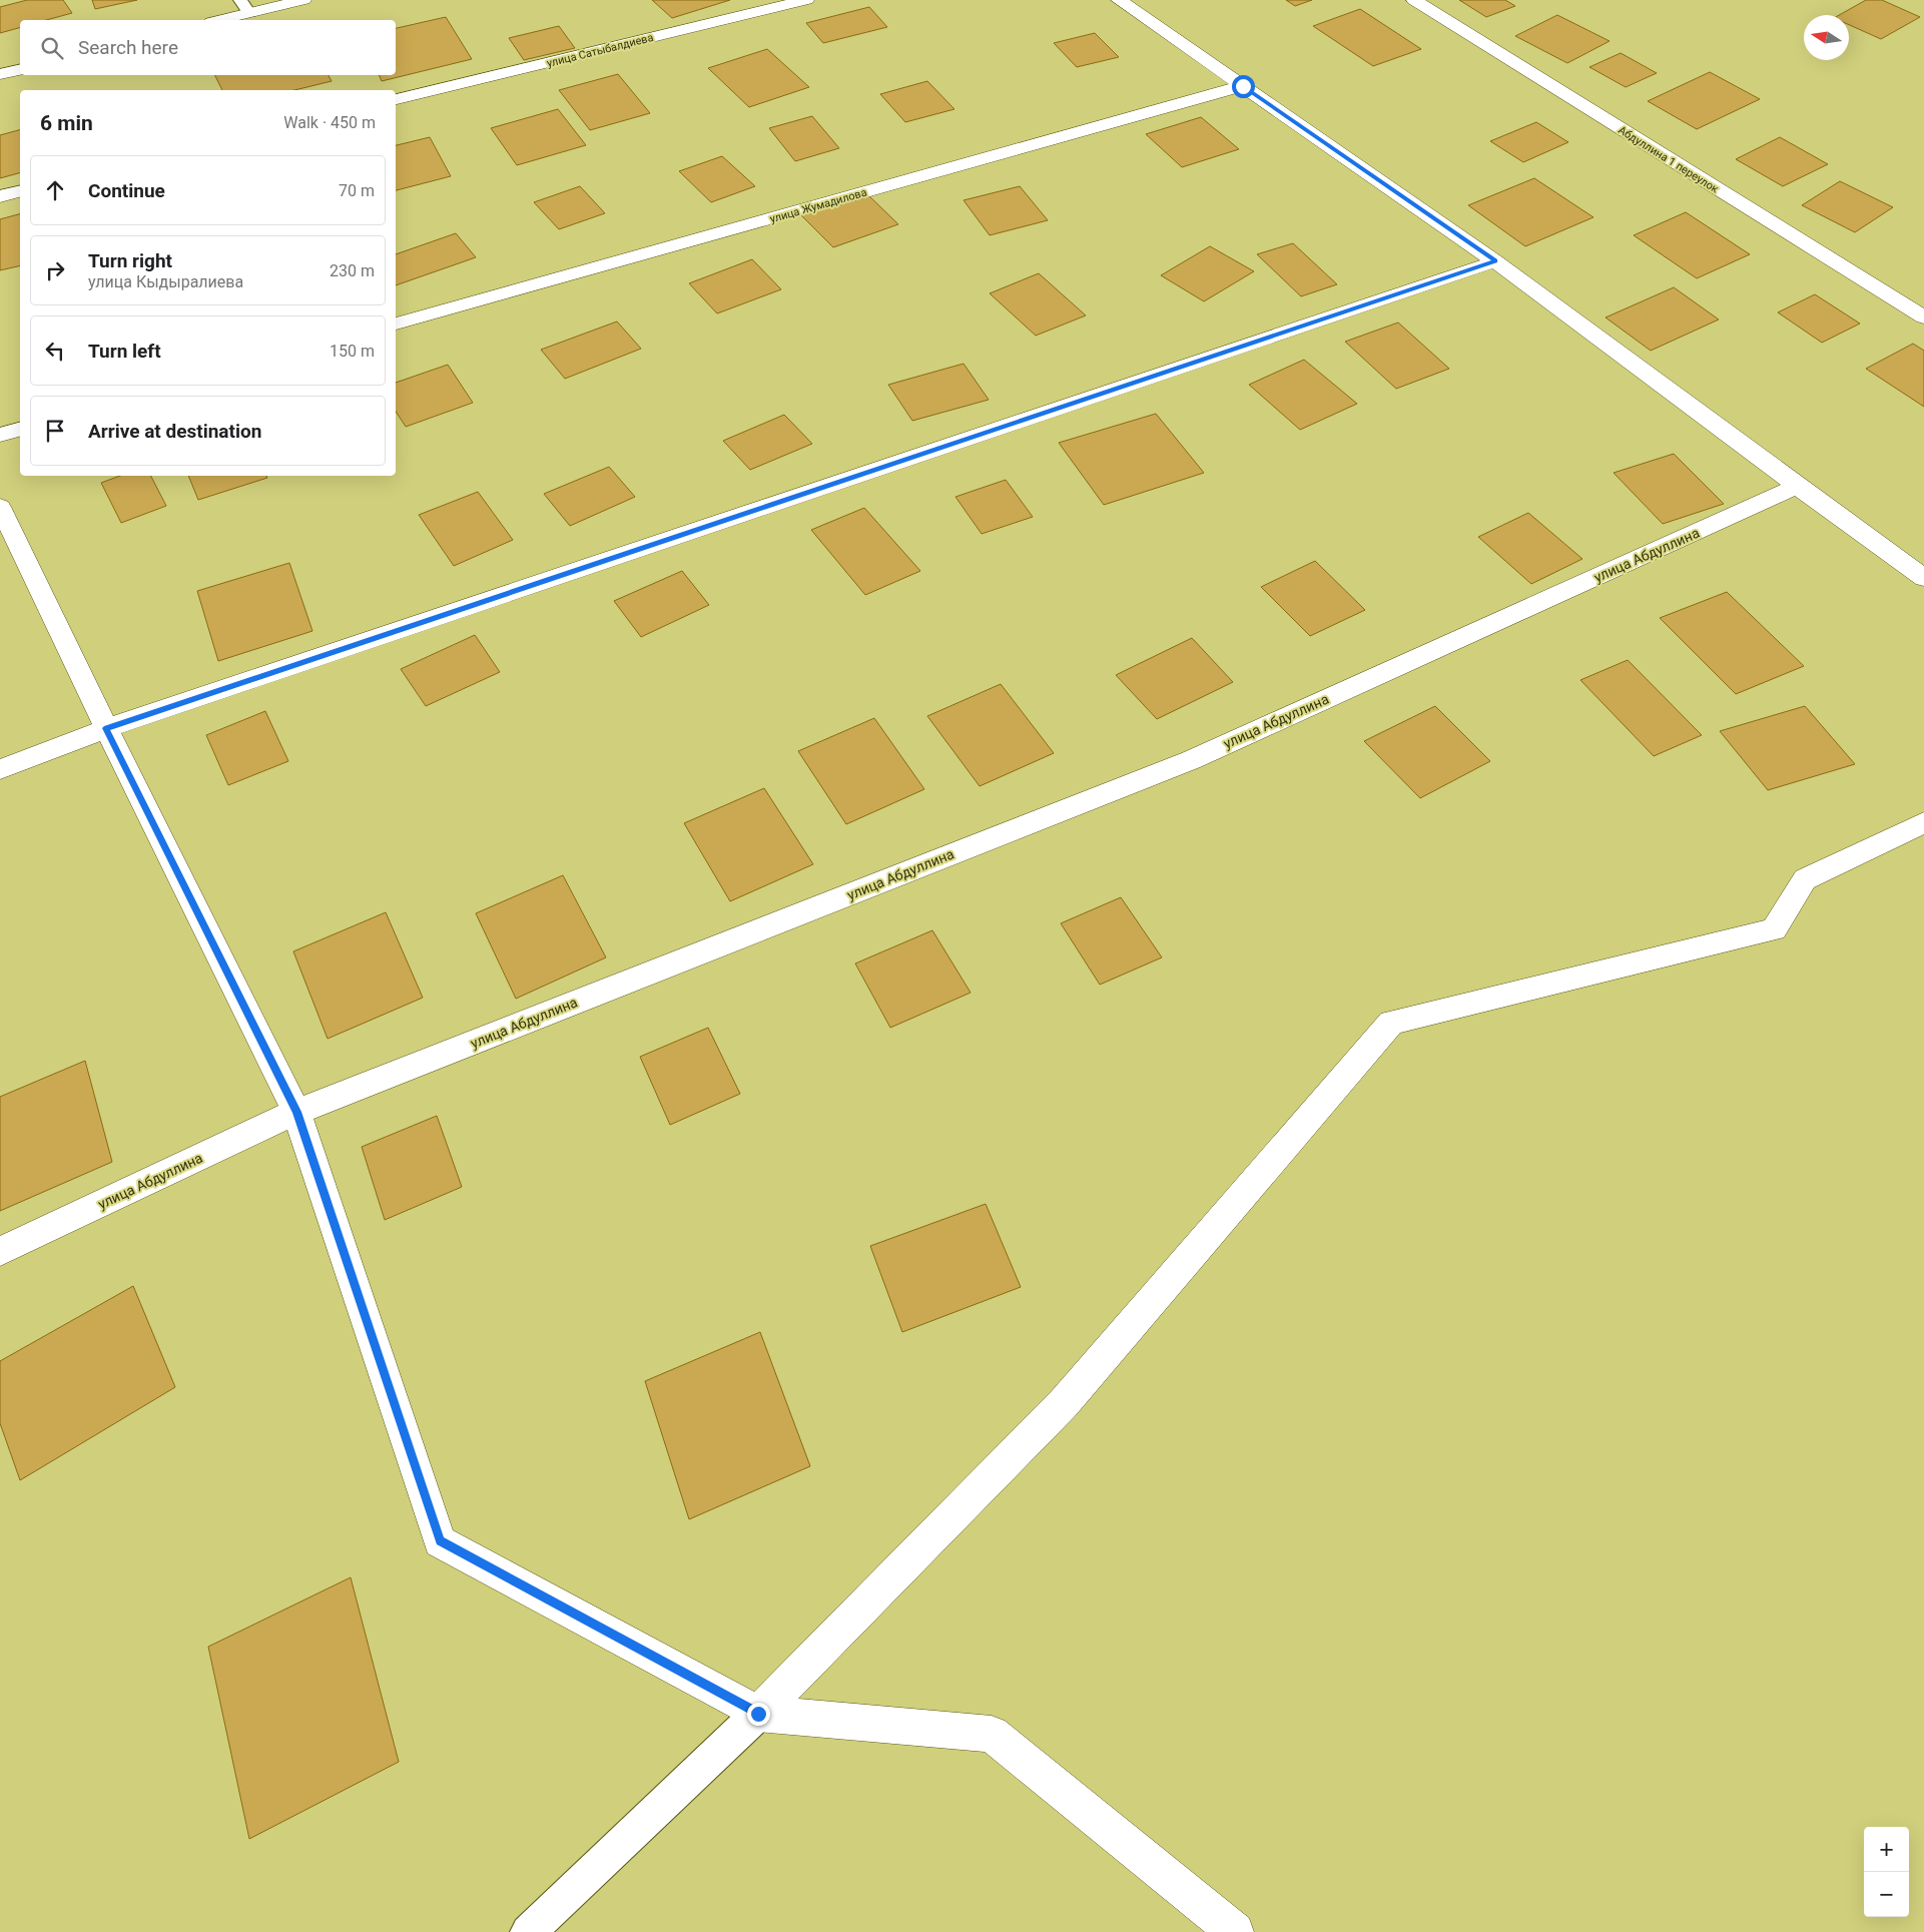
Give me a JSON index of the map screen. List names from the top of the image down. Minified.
{"streets":{"street":["улица Сатыбалдиева","Абдуллина 1 переулок","улица Жумадилова","улица Абдуллина"]},"north":"left","page":{"search":"Search here","heading":["6 min","Walk · 450 m"],"list":[["Continue","70 m"],["Turn right","улица Кыдыралиева","230 m"],["Turn left","150 m"],"Arrive at destination"],"map_buttons":["+","−"]}}
